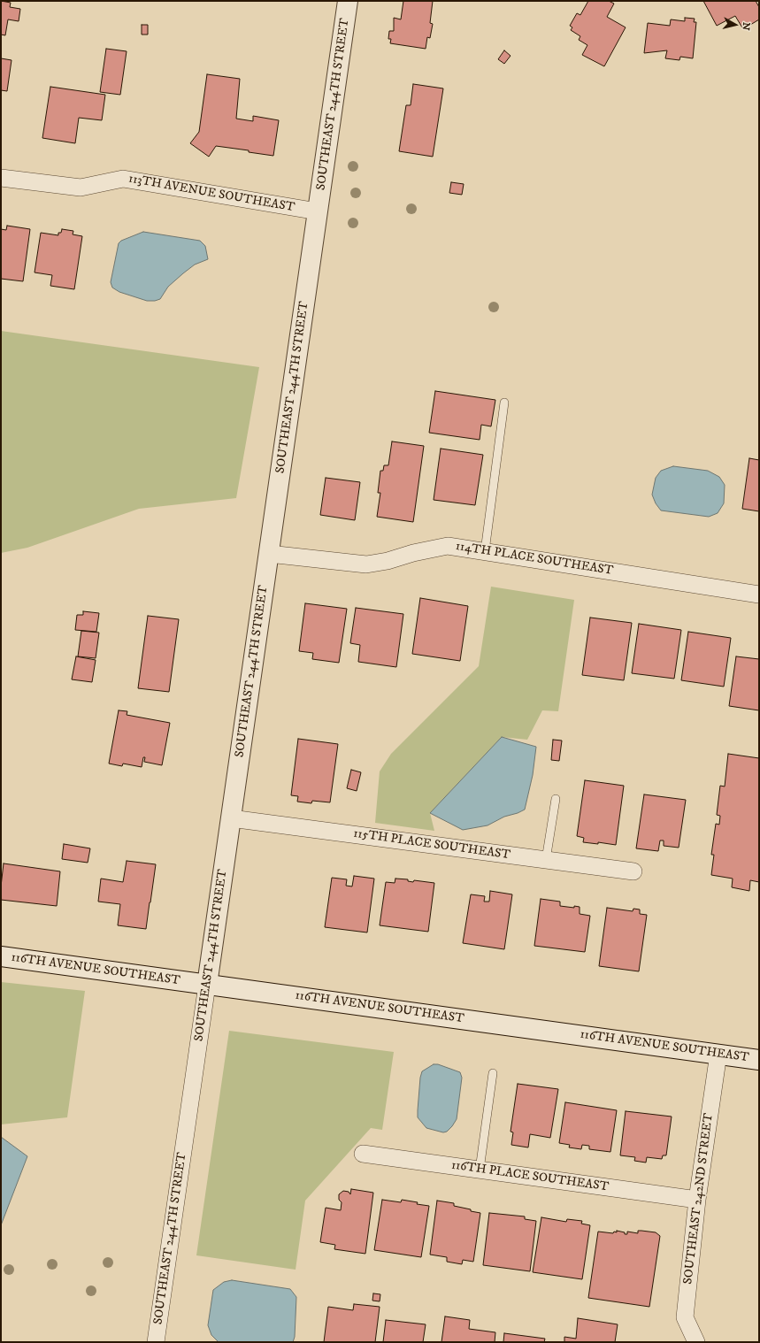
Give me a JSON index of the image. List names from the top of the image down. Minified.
{"streets":{"street":["SOUTHEAST 244TH STREET","113TH AVENUE SOUTHEAST","114TH PLACE SOUTHEAST","115TH PLACE SOUTHEAST","116TH AVENUE SOUTHEAST","116TH PLACE SOUTHEAST","SOUTHEAST 242ND STREET"]},"crossings":[["SOUTHEAST 244TH STREET","113TH AVENUE SOUTHEAST"],["SOUTHEAST 244TH STREET","114TH PLACE SOUTHEAST"],["SOUTHEAST 244TH STREET","115TH PLACE SOUTHEAST"],["SOUTHEAST 244TH STREET","116TH AVENUE SOUTHEAST"],["116TH AVENUE SOUTHEAST","SOUTHEAST 242ND STREET"],["116TH PLACE SOUTHEAST","SOUTHEAST 242ND STREET"]],"north":"right"}
